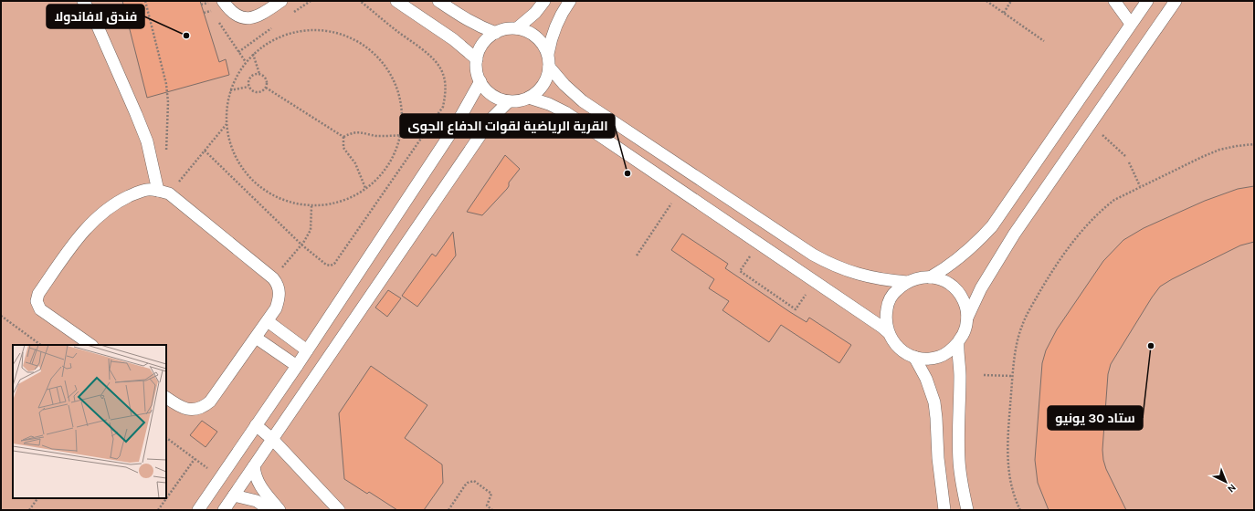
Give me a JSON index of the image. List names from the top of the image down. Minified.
{"places":["فندق لافاندولا","القرية الرياضية لقوات الدفاع الجوى","ستاد 30 يونيو"],"north":"bottom right"}
